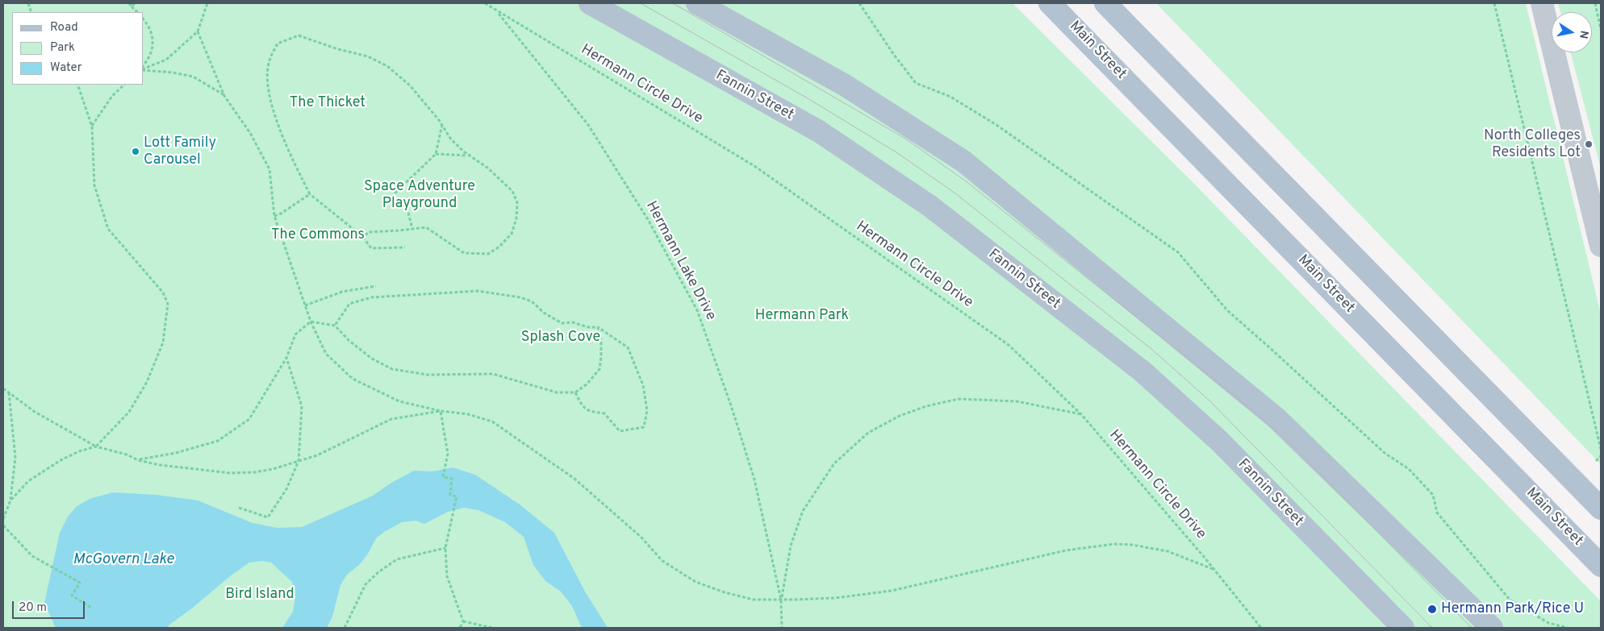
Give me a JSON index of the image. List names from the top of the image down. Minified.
{"streets":{"main road":["Main Street","Fannin Street"],"path":["Hermann Circle Drive","Hermann Lake Drive"]},"crossings":[["Hermann Circle Drive","Hermann Lake Drive"]],"water":["McGovern Lake"],"parks":["The Thicket","Space Adventure Playground","The Commons","Hermann Park","Splash Cove","Bird Island"],"places":["North Colleges Residents Lot","Lott Family Carousel","Hermann Park/Rice U"],"legend":["Road","Park","Water"],"scale_bar":"20 m","north":"right"}
